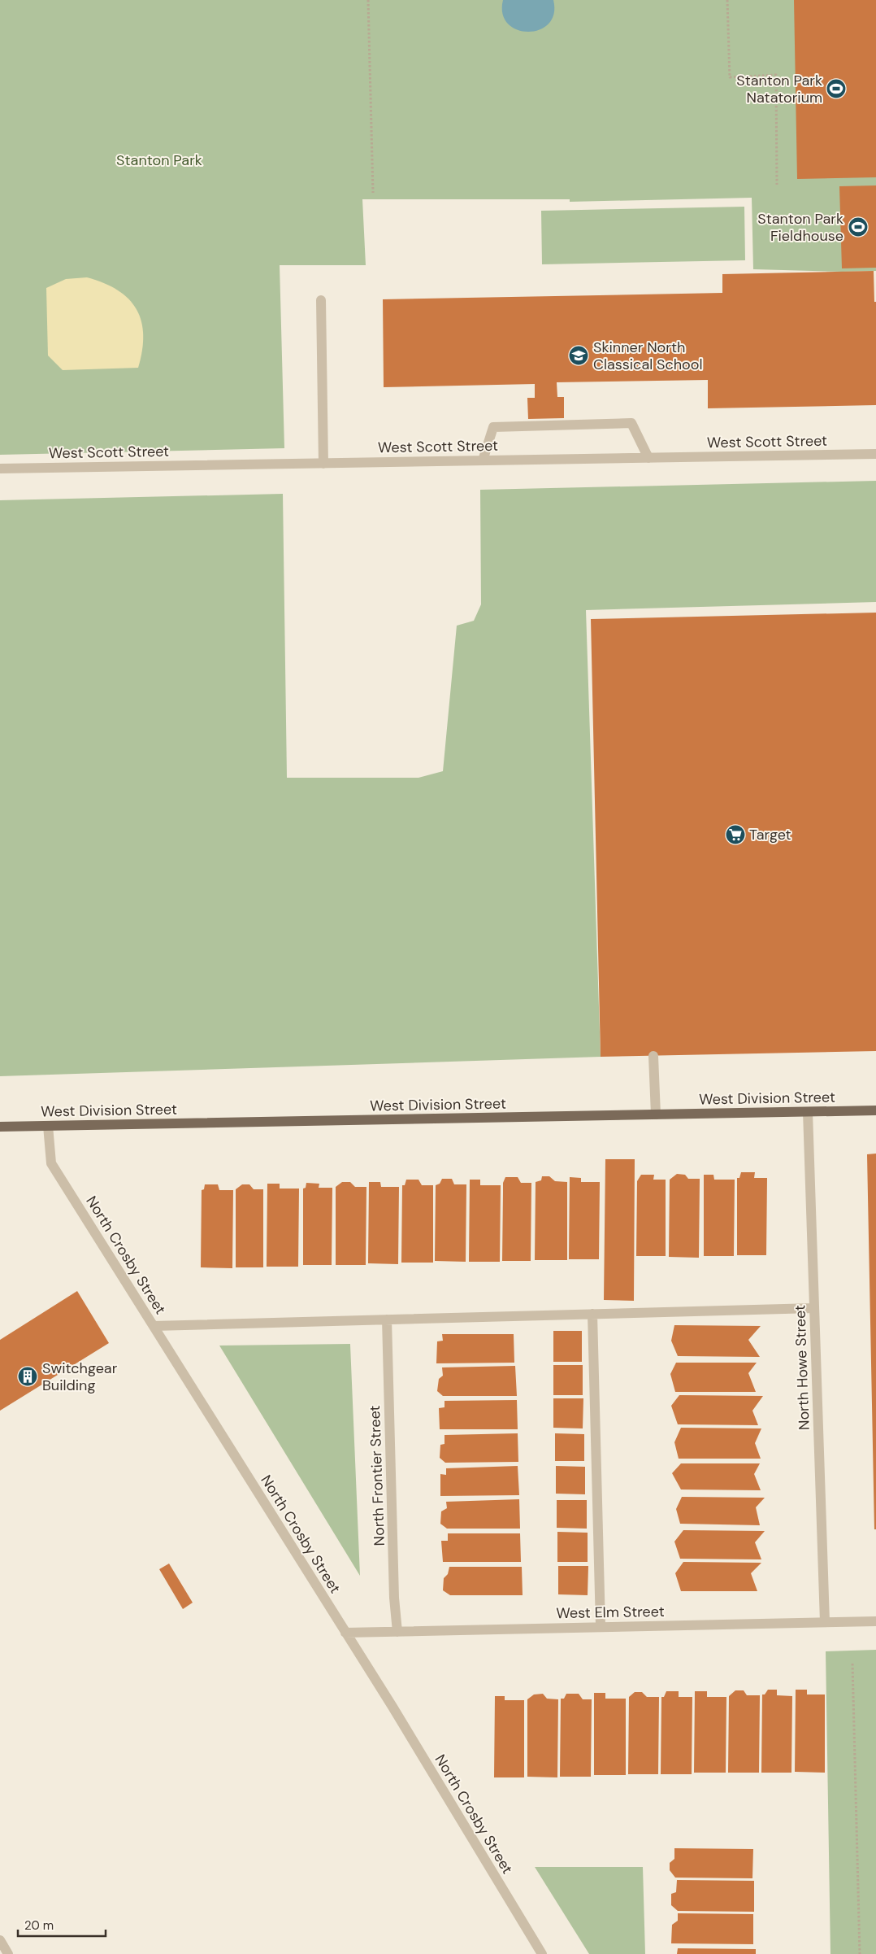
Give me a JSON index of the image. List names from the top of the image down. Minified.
{"streets":{"main road":["West Division Street"],"street":["West Scott Street","North Crosby Street","North Howe Street","North Frontier Street","West Elm Street"]},"crossings":[["West Division Street","North Crosby Street"],["West Division Street","North Howe Street"],["North Crosby Street","West Elm Street"],["North Howe Street","West Elm Street"],["North Frontier Street","West Elm Street"]],"parks":["Stanton Park"],"places":{"sports":["Stanton Park Natatorium","Stanton Park Fieldhouse"],"school or university":["Skinner North Classical School"],"supermarket":["Target"],"building":["Switchgear Building"]},"scale_bar":"20 m"}
